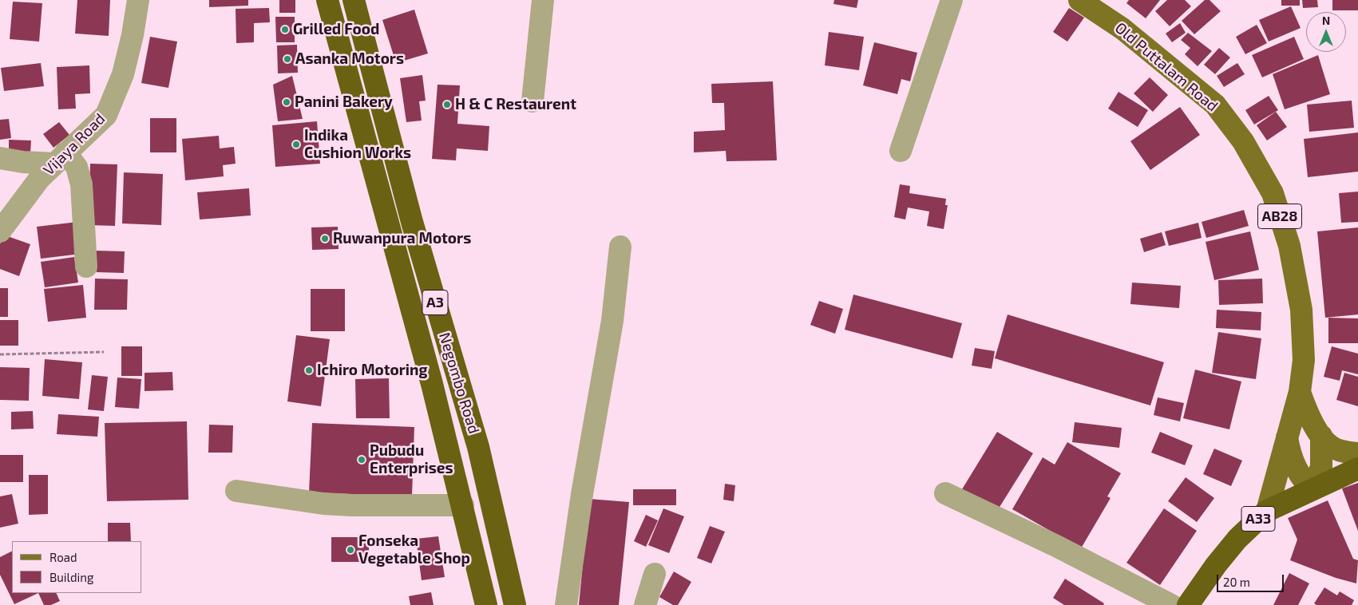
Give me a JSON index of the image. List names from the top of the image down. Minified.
{"streets":{"highway":["A3","Negombo Road","A33"],"main road":["Old Puttalam Road","AB28"],"street":["Vijaya Road"]},"crossings":[["Old Puttalam Road","A33"]],"places":["Grilled Food","Asanka Motors","Panini Bakery","H & C Restaurent","Indika Cushion Works","Ruwanpura Motors","Ichiro Motoring","Pubudu Enterprises","Fonseka Vegetable Shop"],"legend":["Road","Building"],"scale_bar":"20 m","north":"top"}
